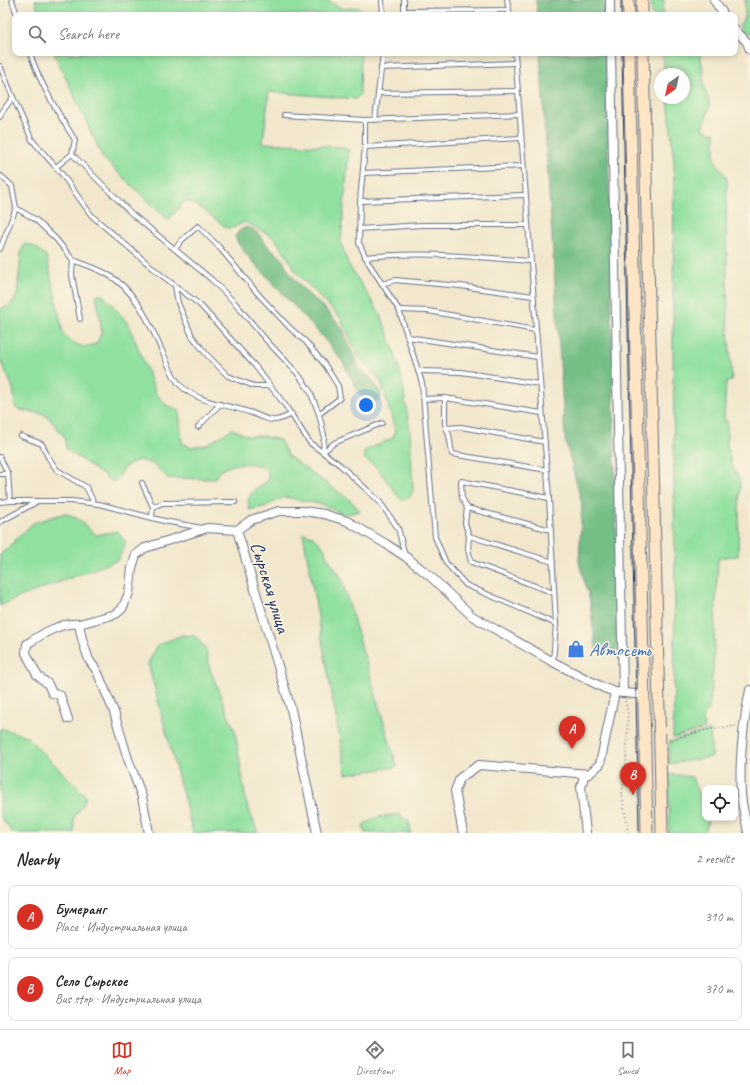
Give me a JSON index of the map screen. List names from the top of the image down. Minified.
{"streets":{"street":["Сырская улица"]},"places":{"shop":["Автосеть"]},"north":"bottom left","page":{"search":"Search here","pins":["A","B"],"heading":["Nearby","2 results"],"list":[{"mark":"A","name":"Бумеранг","note":"Place · Индустриальная улица","value":"310 m"},{"mark":"B","name":"Село Сырское","note":"Bus stop · Индустриальная улица","value":"370 m"}],"nav":["Map","Directions","Saved"]}}
